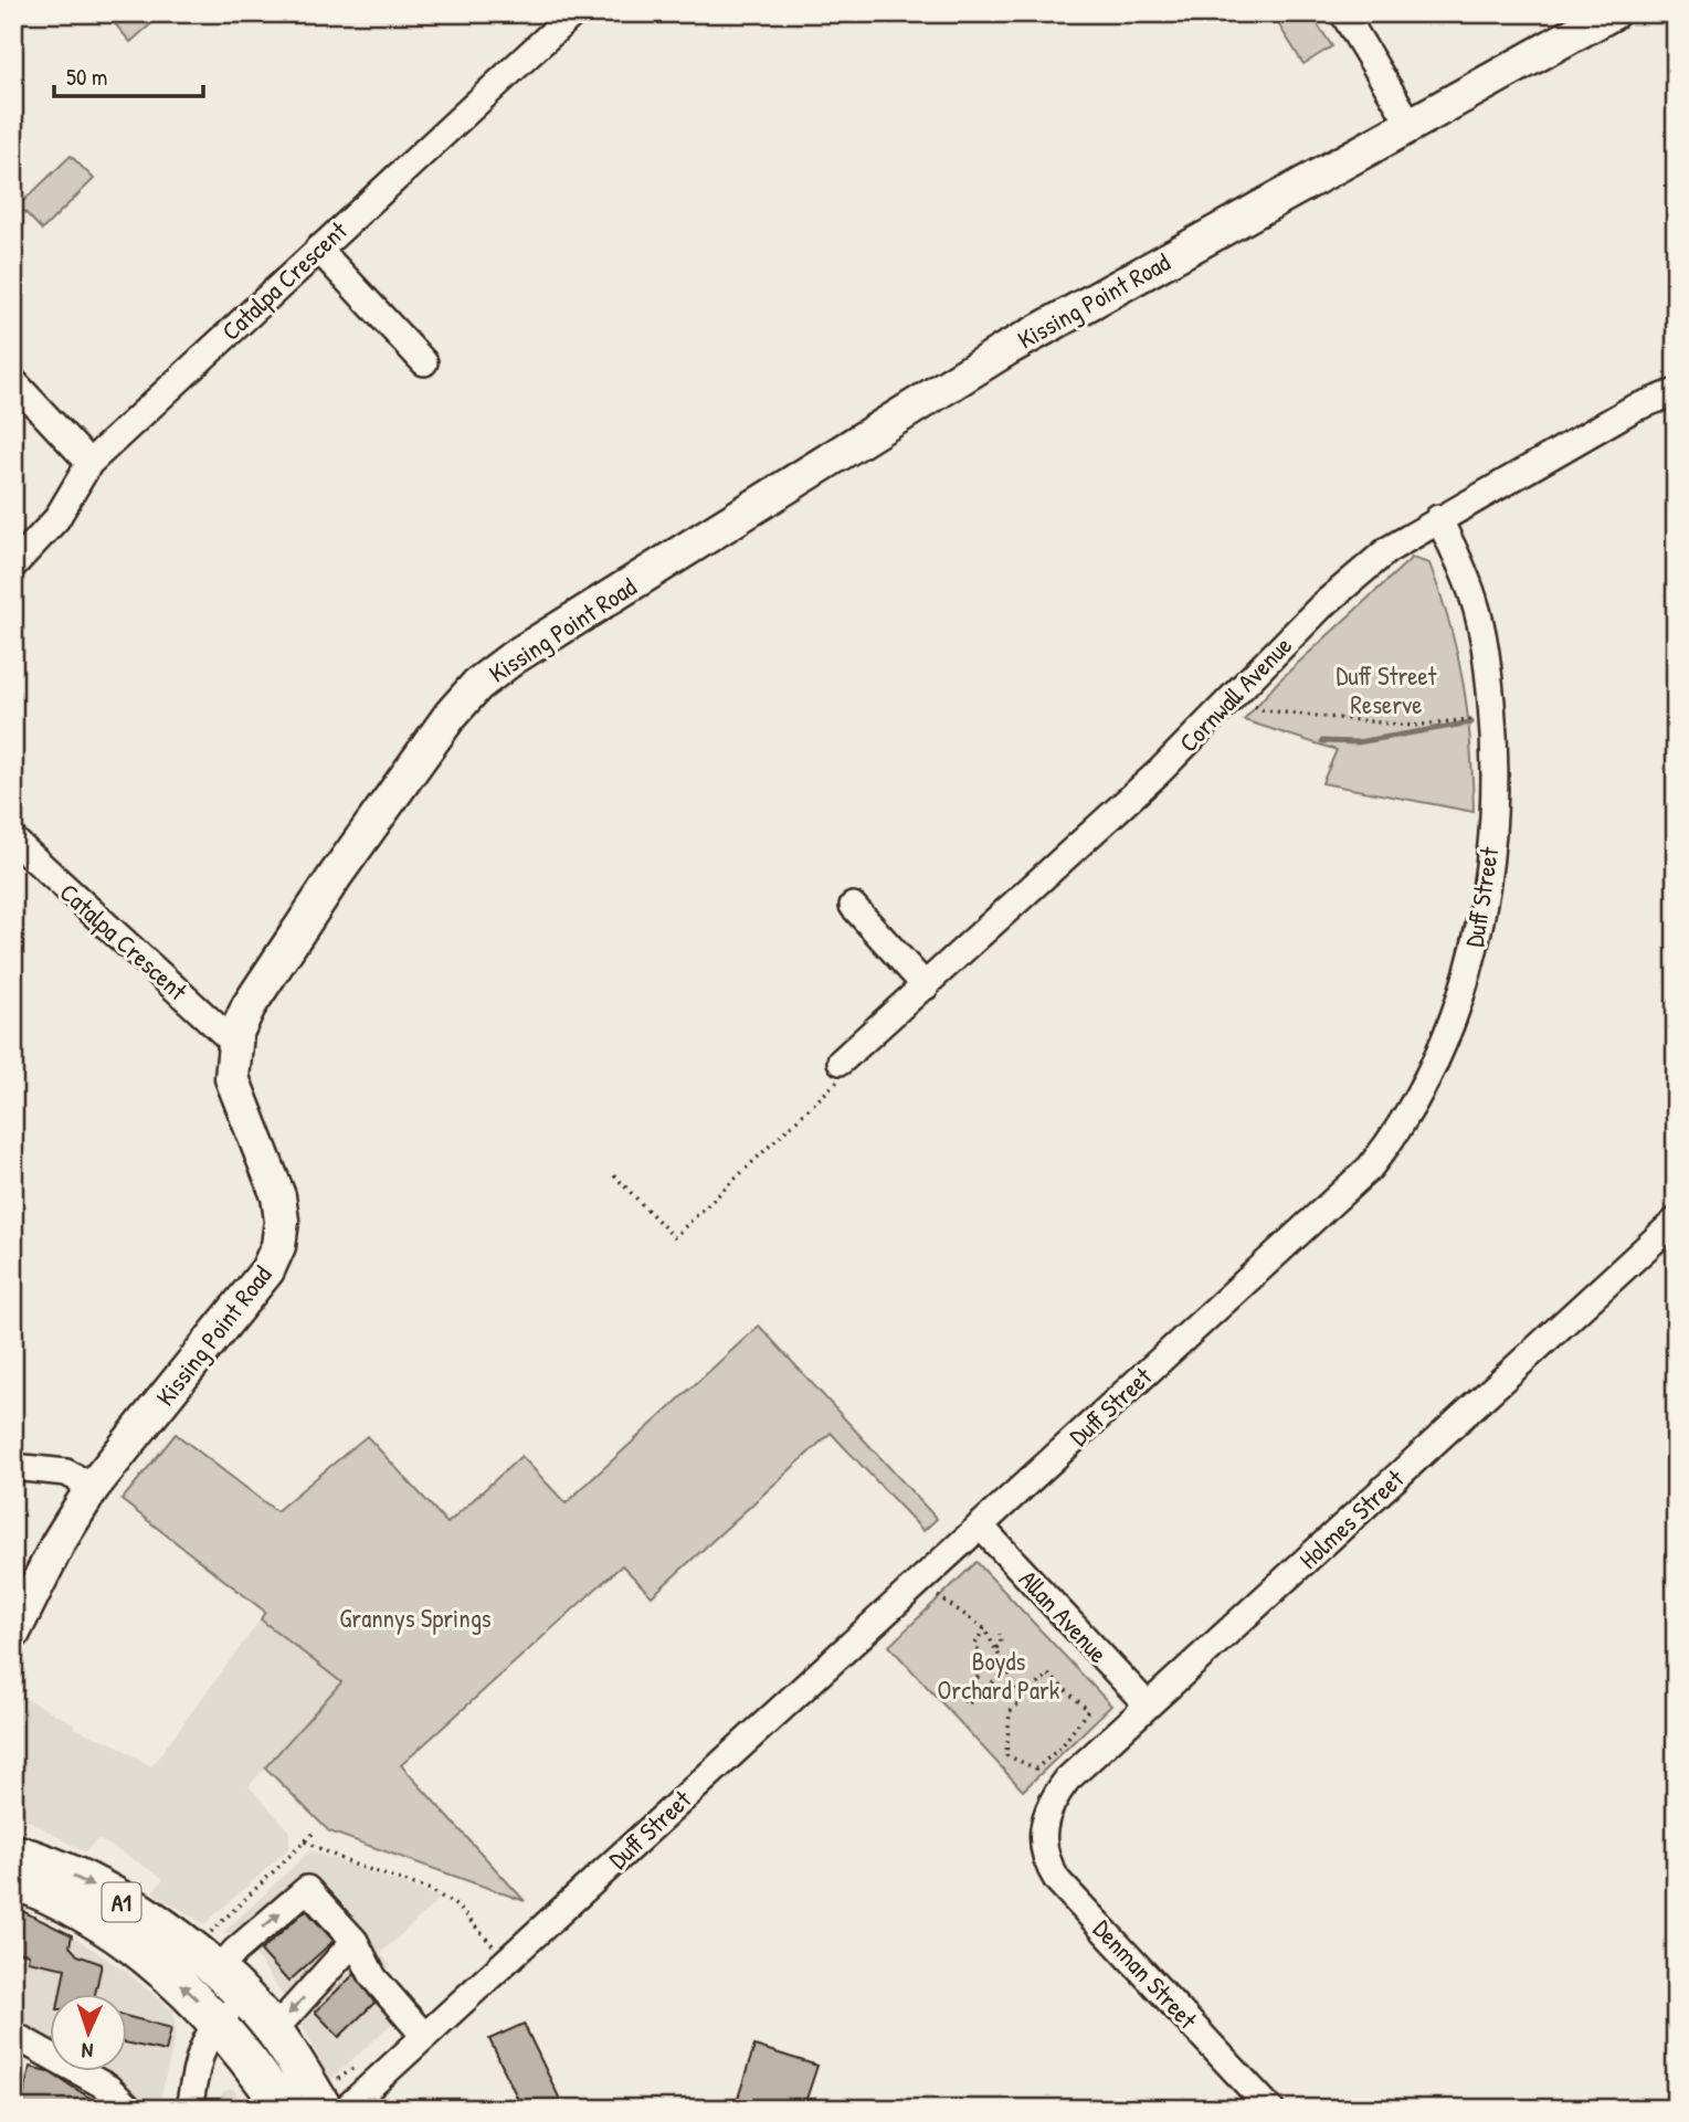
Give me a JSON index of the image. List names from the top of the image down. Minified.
{"streets":{"highway":["A1"],"main road":["Kissing Point Road"],"street":["Catalpa Crescent","Cornwall Avenue","Duff Street","Holmes Street","Allan Avenue","Denman Street"]},"crossings":[["Catalpa Crescent","Kissing Point Road"],["Cornwall Avenue","Duff Street"],["Duff Street","Allan Avenue"],["Holmes Street","Allan Avenue"],["Holmes Street","Denman Street"]],"parks":["Duff Street Reserve","Grannys Springs","Boyds Orchard Park"],"scale_bar":"50 m","north":"bottom"}
